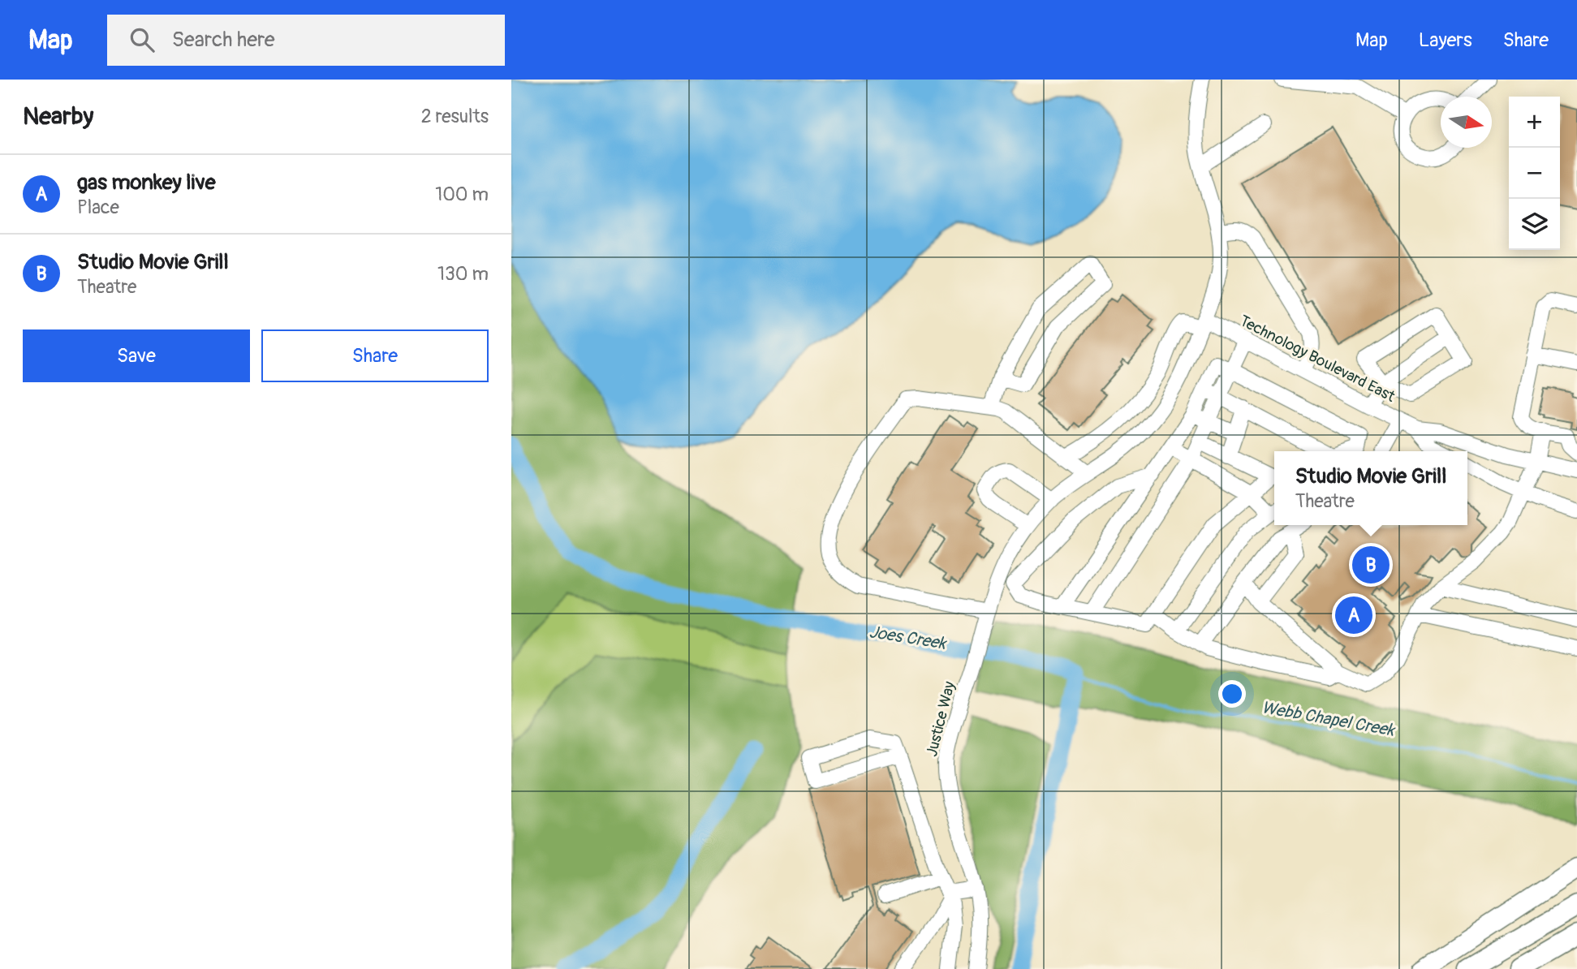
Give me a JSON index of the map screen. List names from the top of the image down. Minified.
{"streets":{"street":["Technology Boulevard East","Justice Way"]},"crossings":[["Technology Boulevard East","Justice Way"]],"water":["Joes Creek","Webb Chapel Creek"],"north":"right","page":{"header":"Map","search":"Search here","nav":["Map","Layers","Share"],"heading":["Nearby","2 results"],"map_buttons":["+","−"],"list":[{"mark":"A","name":"gas monkey live","note":"Place","value":"100 m"},{"mark":"B","name":"Studio Movie Grill","note":"Theatre","value":"130 m"}],"buttons":["Save","Share"],"popup":["Studio Movie Grill","Theatre"],"pins":["B","A"]}}
